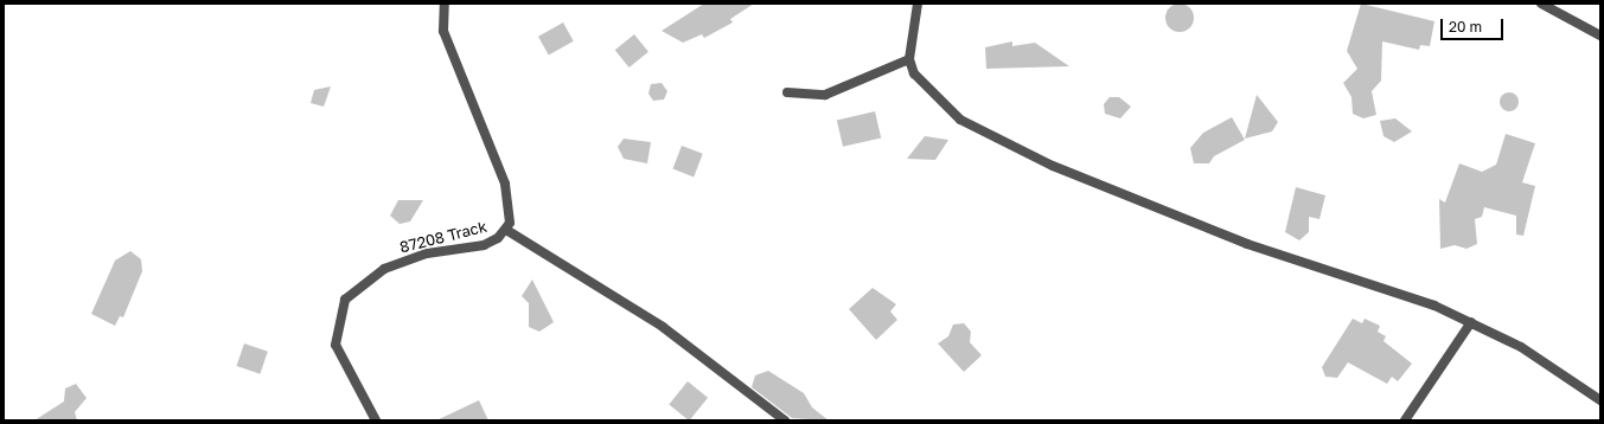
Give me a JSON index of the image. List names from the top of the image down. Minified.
{"streets":{"street":["87208 Track"]},"scale_bar":"20 m"}
